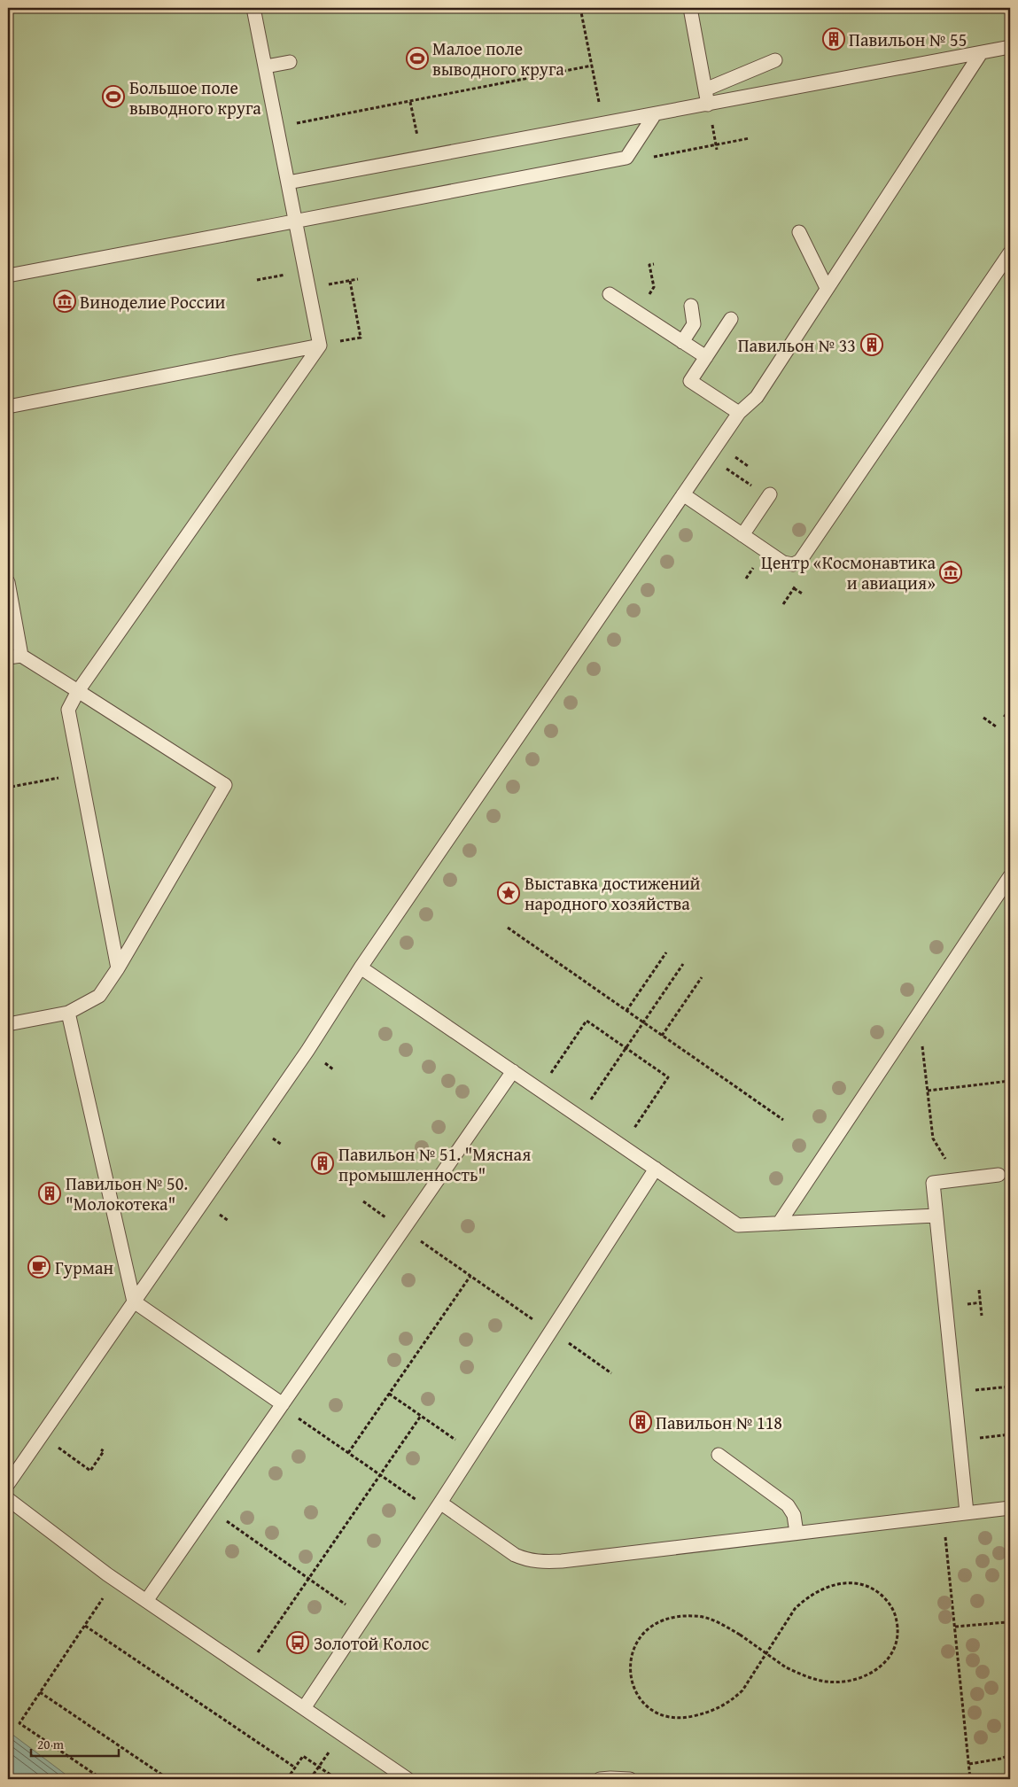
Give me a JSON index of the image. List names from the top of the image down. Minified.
{"places":{"building":["Павильон № 55","Павильон № 33","Павильон № 51. \"Мясная промышленность\"","Павильон № 50. \"Молокотека\"","Павильон № 118"],"sports":["Малое поле выводного круга","Большое поле выводного круга"],"museum":["Виноделие России","Центр «Космонавтика и авиация»"],"place":["Выставка достижений народного хозяйства"],"cafe":["Гурман"],"bus stop":["Золотой Колос"]},"scale_bar":"20 m"}
